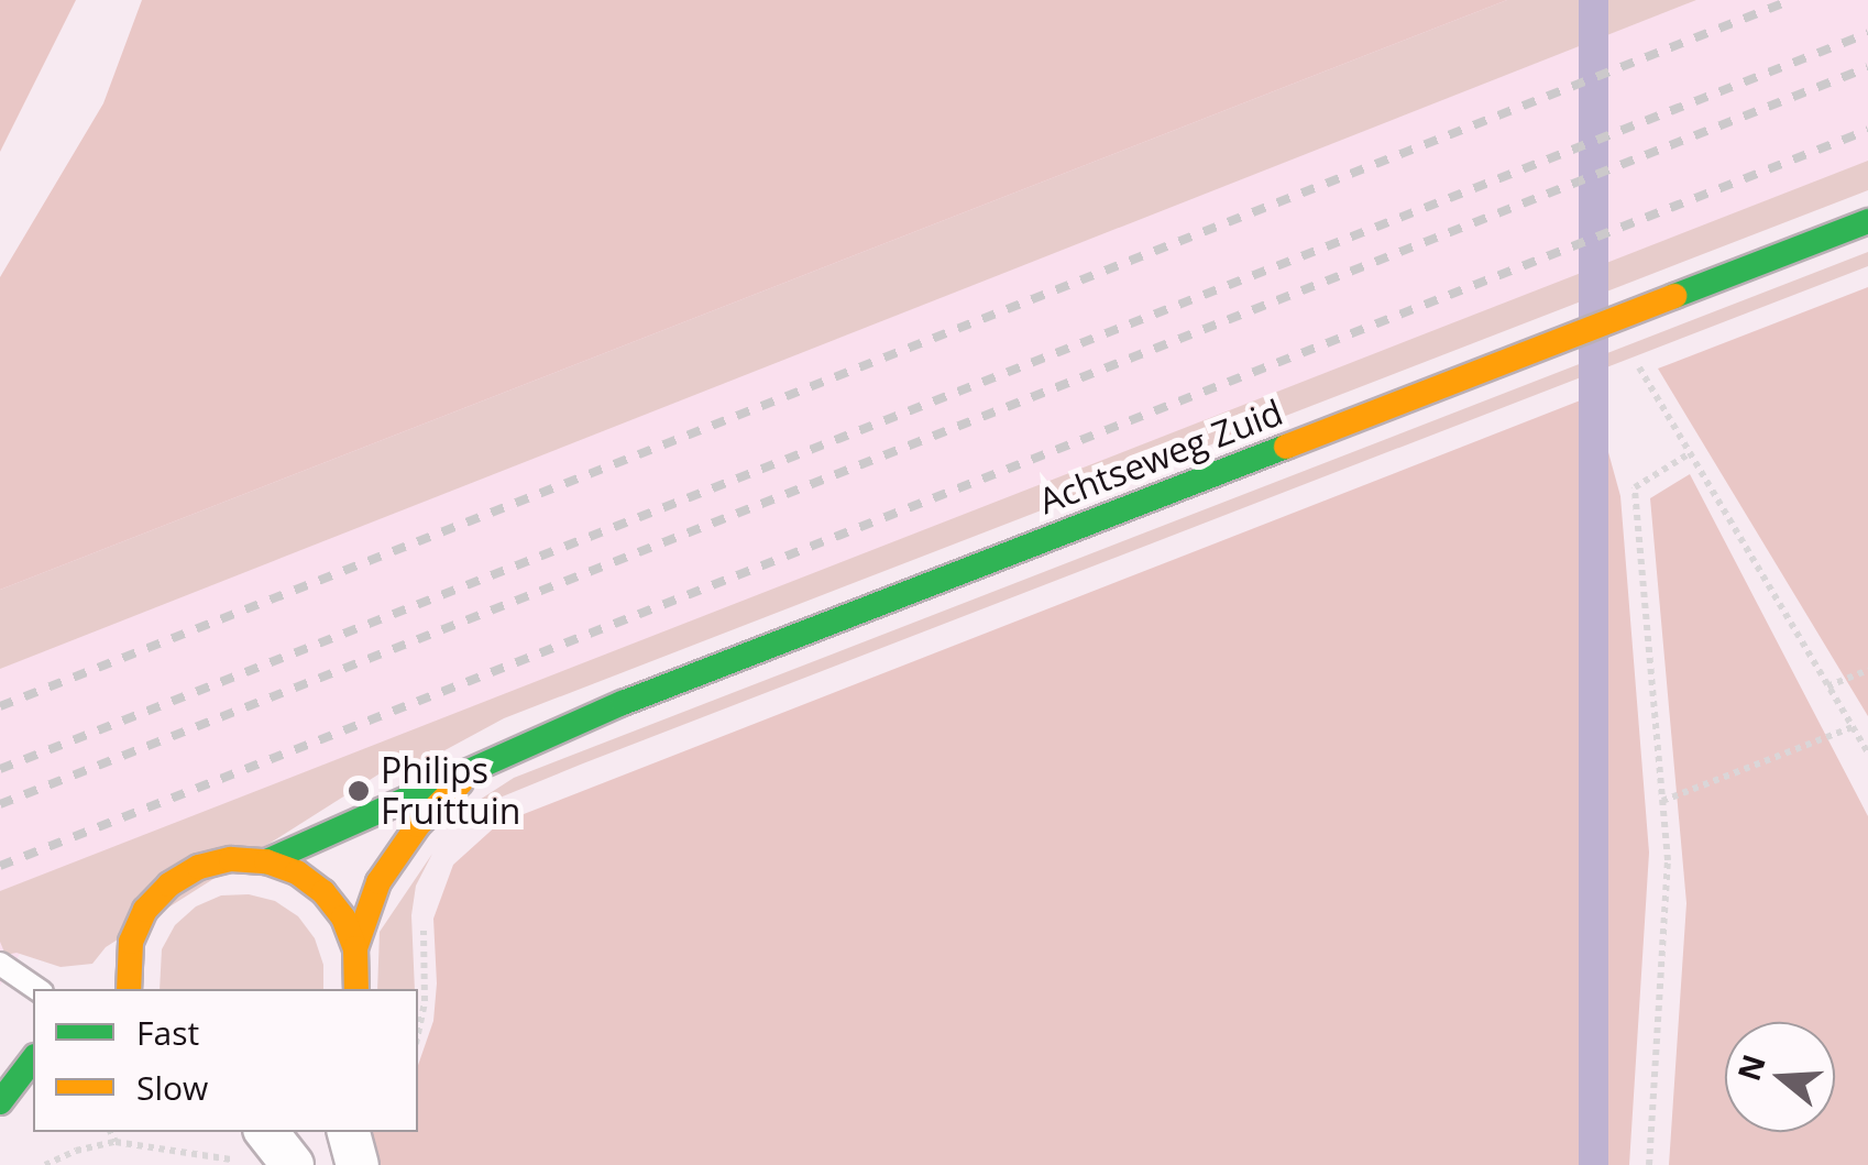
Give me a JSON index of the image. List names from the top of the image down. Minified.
{"streets":{"street":["Achtseweg Zuid"]},"places":["Philips Fruittuin"],"legend":["Fast","Slow"],"north":"left"}
